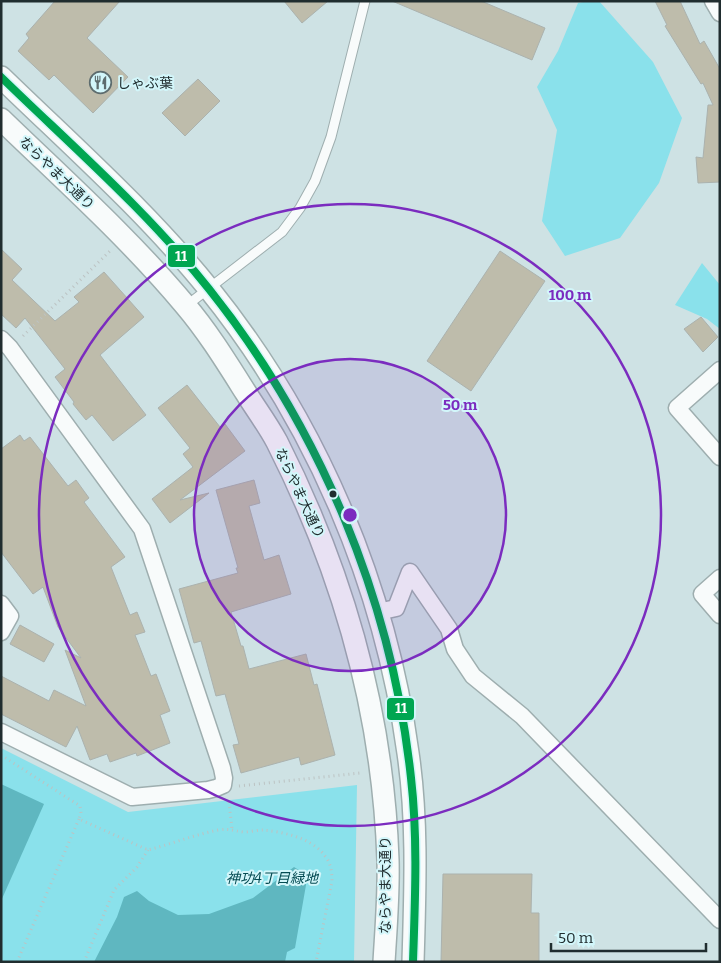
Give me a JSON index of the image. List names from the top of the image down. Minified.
{"streets":{"street":["ならやま大通り"]},"parks":["神功4丁目緑地"],"places":{"restaurant":["しゃぶ葉"]},"lines":["transit line 11"],"scale_bar":"50 m","rings":["100 m","50 m"]}
